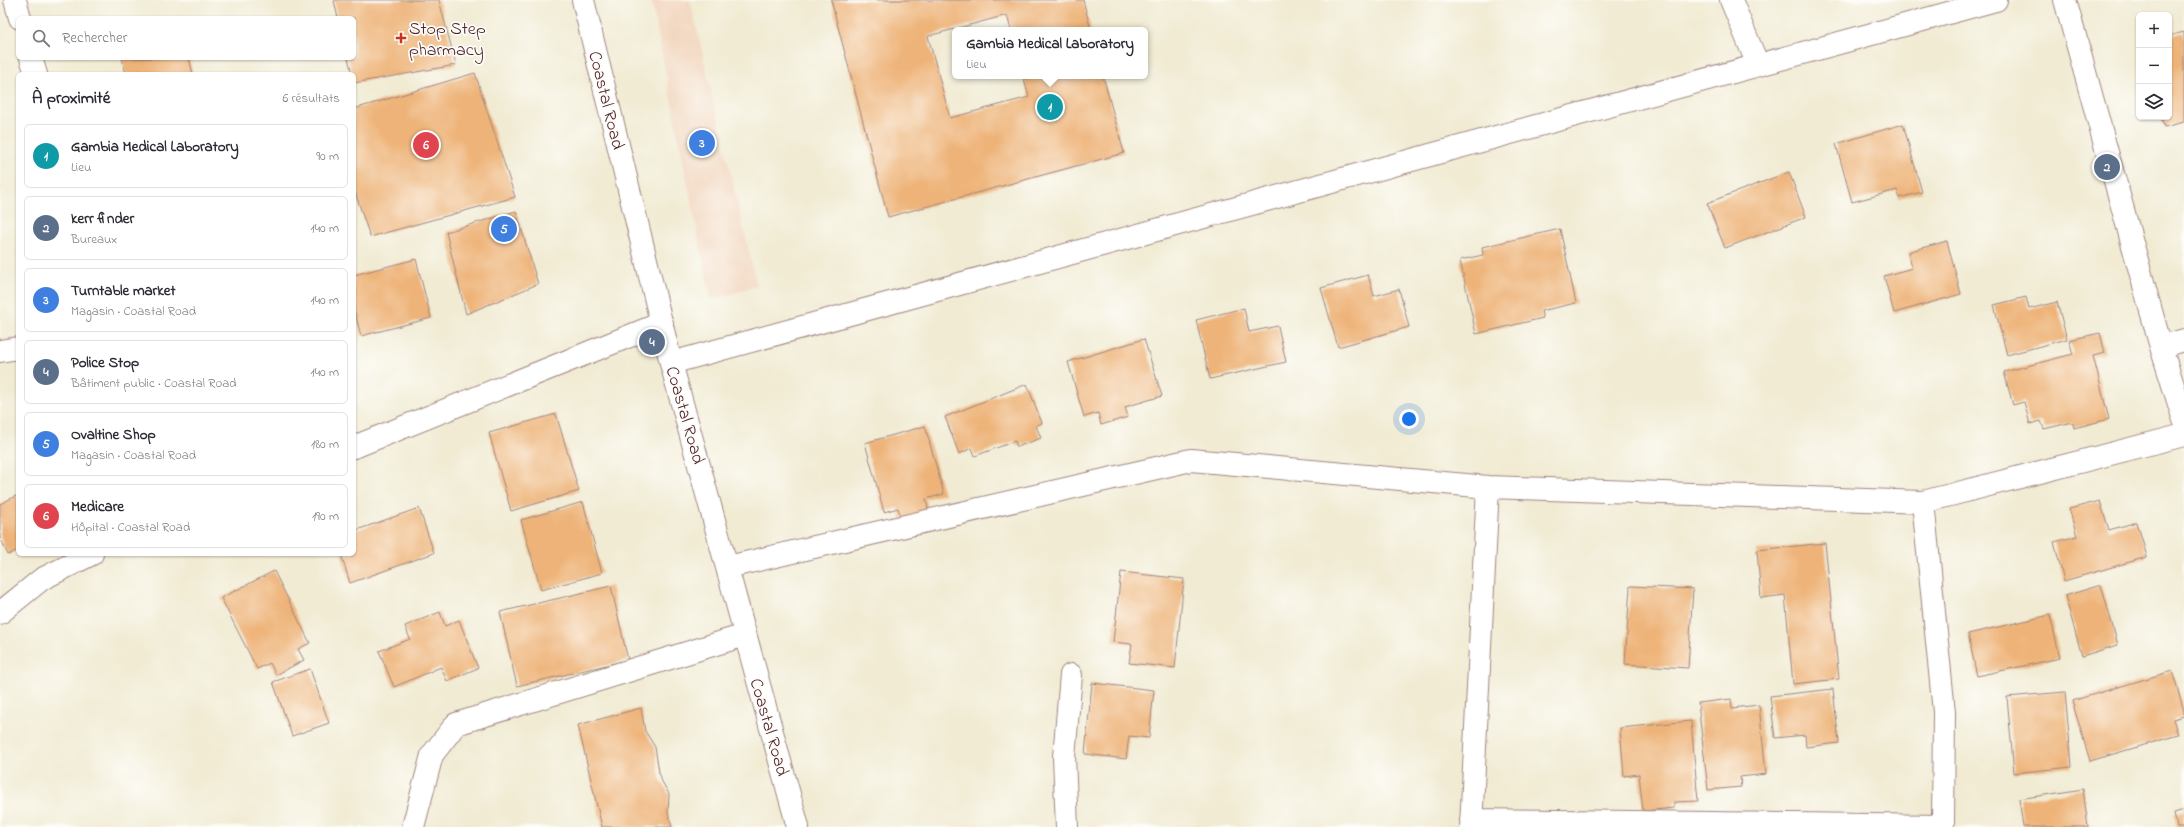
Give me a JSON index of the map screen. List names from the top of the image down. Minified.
{"streets":{"street":["Coastal Road"]},"places":{"health":["Stop Step pharmacy"]},"page":{"map_buttons":["+","−"],"search":"Rechercher","popup":["Gambia Medical Laboratory","Lieu"],"heading":["À proximité","6 résultats"],"pins":["1","3","6","2","5","4"],"list":[{"mark":"1","name":"Gambia Medical Laboratory","note":"Lieu","value":"90 m"},{"mark":"2","name":"kerr finder","note":"Bureaux","value":"140 m"},{"mark":"3","name":"Turntable market","note":"Magasin · Coastal Road","value":"140 m"},{"mark":"4","name":"Police Stop","note":"Bâtiment public · Coastal Road","value":"140 m"},{"mark":"5","name":"Ovaltine Shop","note":"Magasin · Coastal Road","value":"180 m"},{"mark":"6","name":"Medicare","note":"Hôpital · Coastal Road","value":"190 m"}]}}
